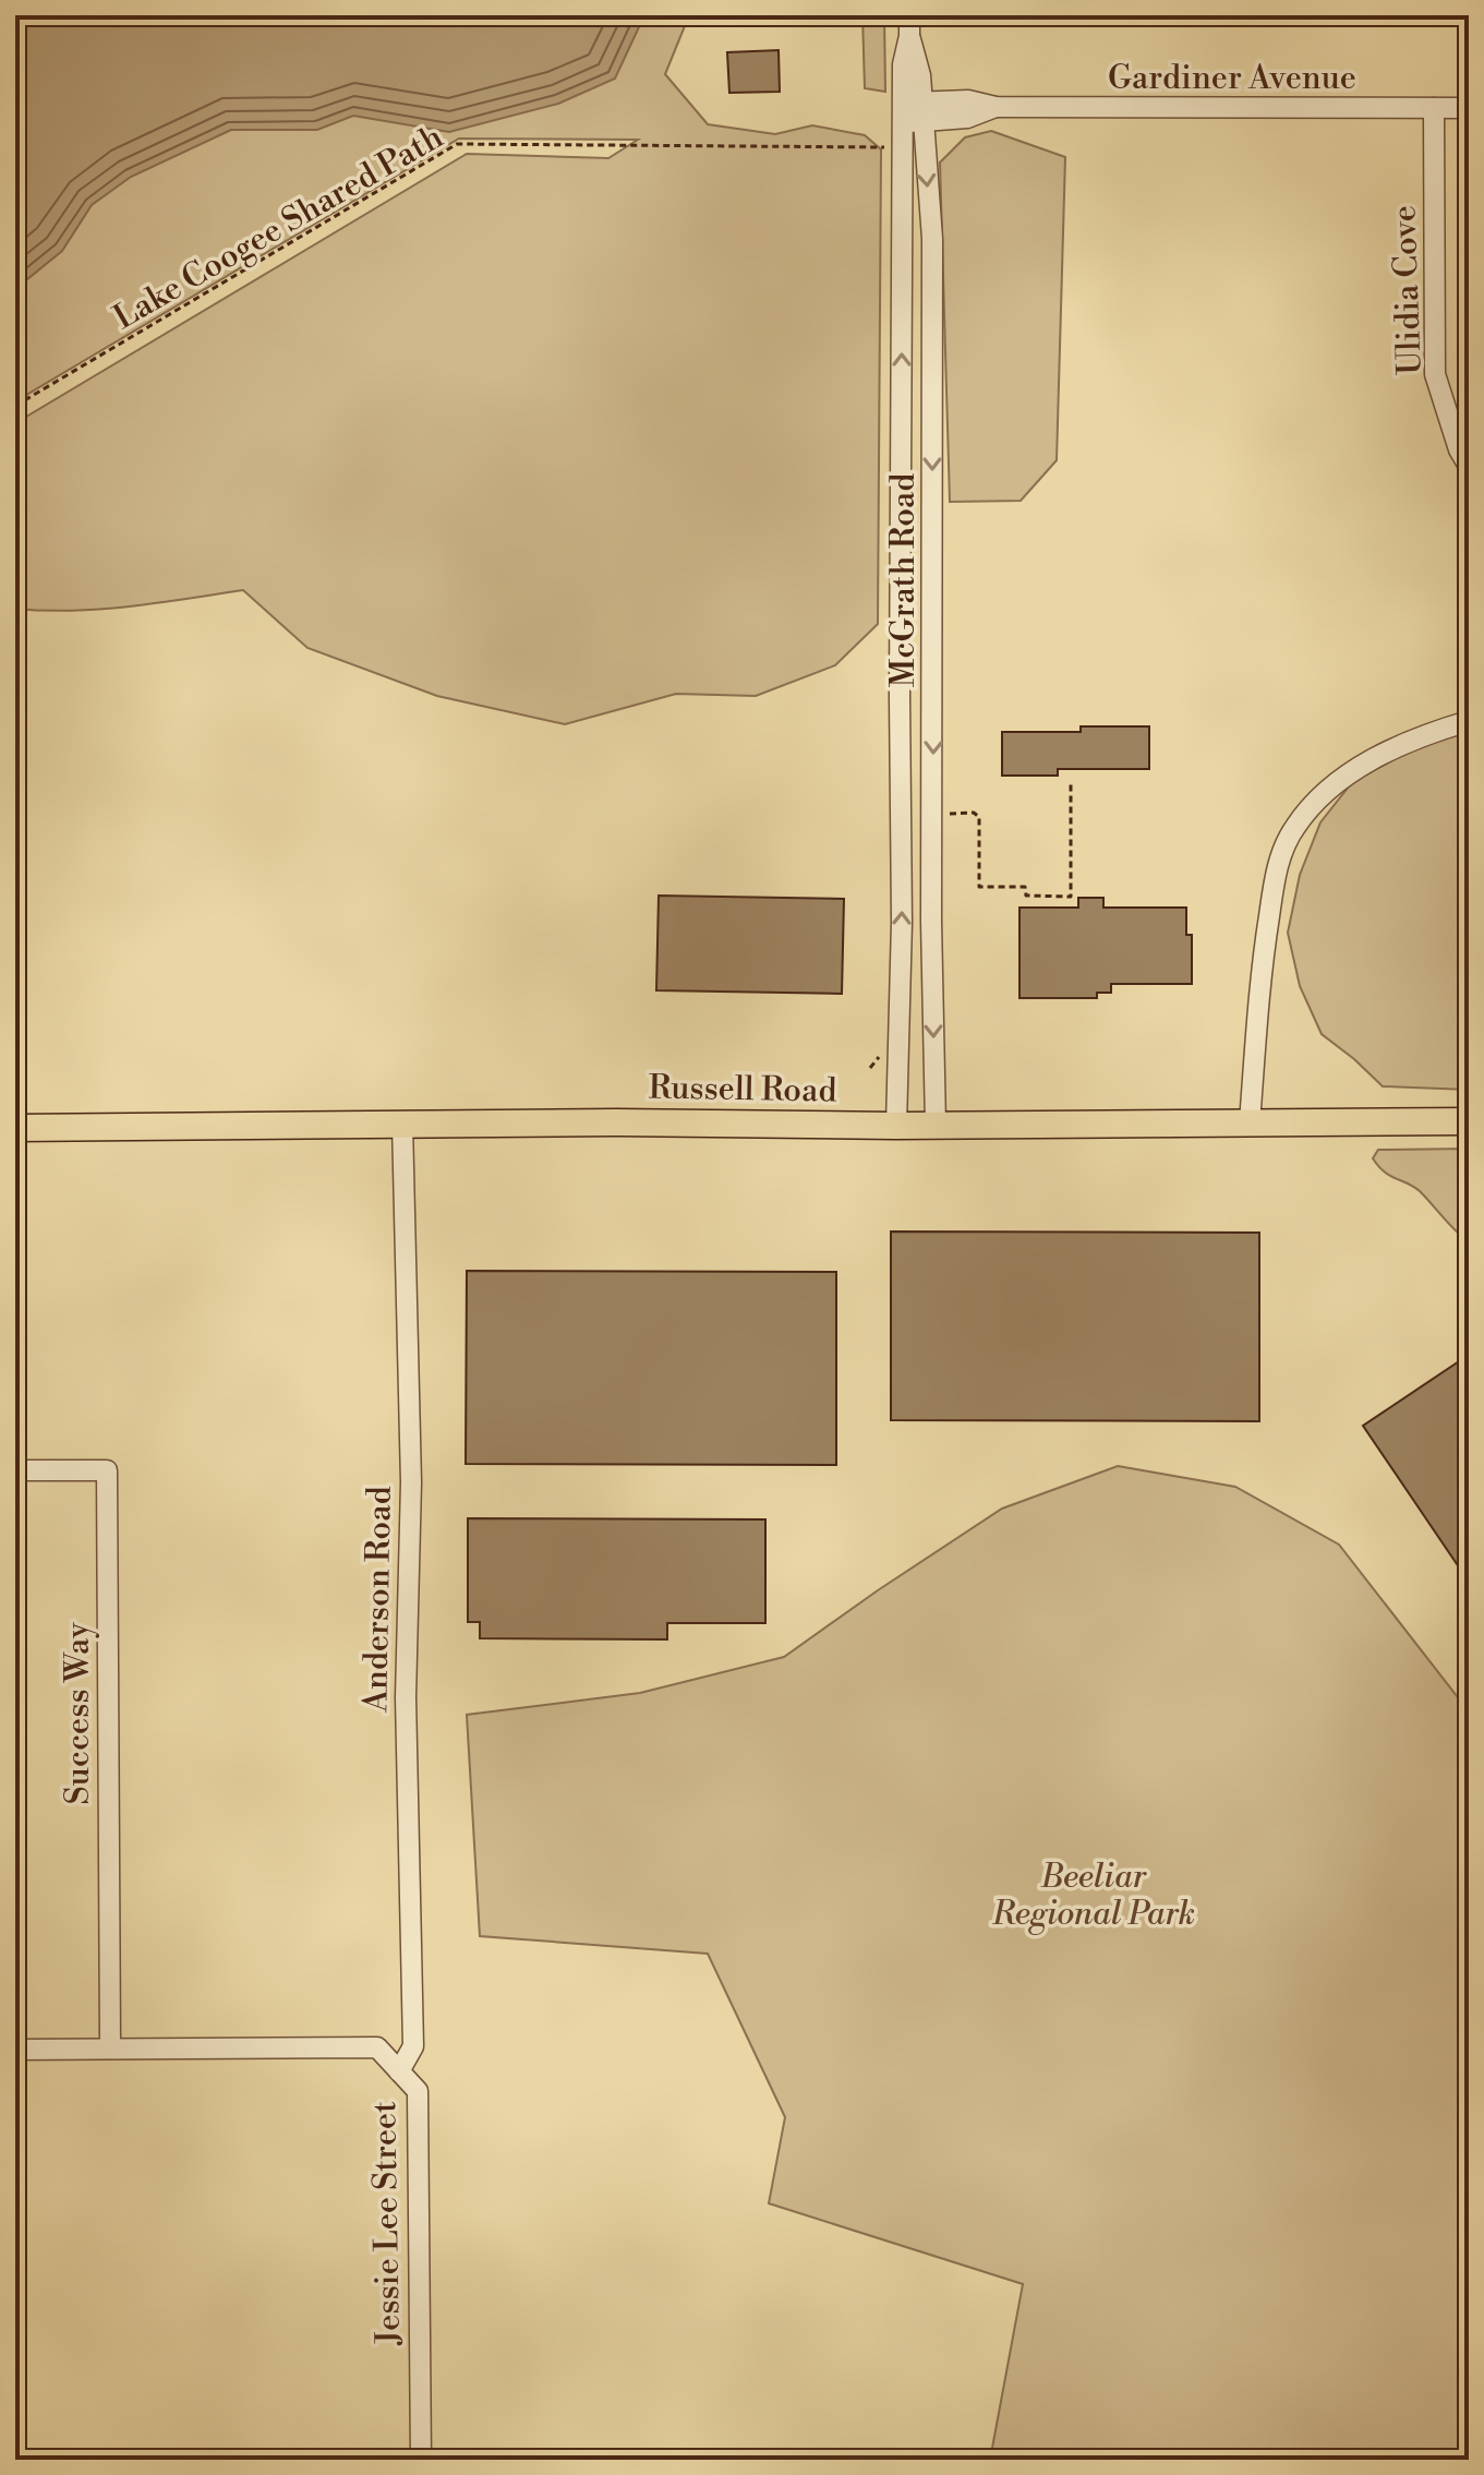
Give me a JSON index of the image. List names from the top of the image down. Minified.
{"streets":{"main road":["Russell Road"],"street":["Gardiner Avenue","Ulidia Cove","McGrath Road","Anderson Road","Success Way","Jessie Lee Street"],"path":["Lake Coogee Shared Path"]},"crossings":[["Gardiner Avenue","Ulidia Cove"],["Gardiner Avenue","McGrath Road"],["McGrath Road","Russell Road"],["Russell Road","Anderson Road"],["Anderson Road","Jessie Lee Street"],["Success Way","Jessie Lee Street"]],"parks":["Beeliar Regional Park"]}
